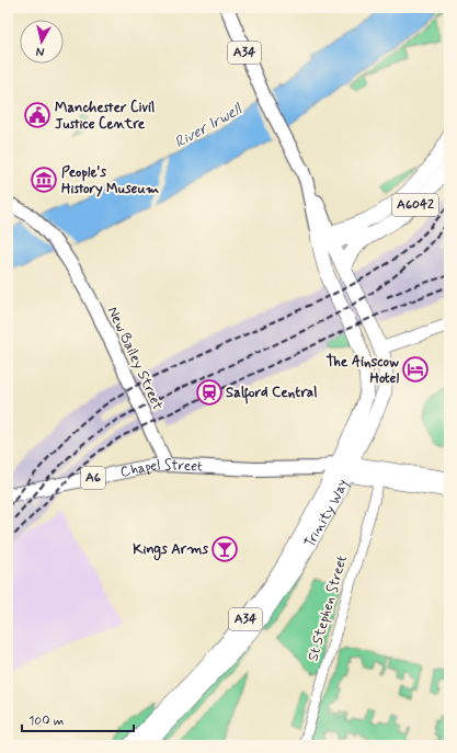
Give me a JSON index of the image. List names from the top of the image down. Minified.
{"streets":{"highway":["A34","A6042","Chapel Street","A6","Trinity Way"],"main road":["New Bailey Street"],"street":["St Stephen Street"]},"crossings":[["A34","A6042"],["A34","Trinity Way"],["A6042","Trinity Way"],["New Bailey Street","Chapel Street"],["Chapel Street","Trinity Way"],["Chapel Street","St Stephen Street"]],"water":["River Irwell"],"places":{"public building":["Manchester Civil Justice Centre"],"museum":["People's History Museum"],"hotel":["The Ainscow Hotel"],"station":["Salford Central"],"bar":["Kings Arms"]},"scale_bar":"100 m","north":"bottom"}
